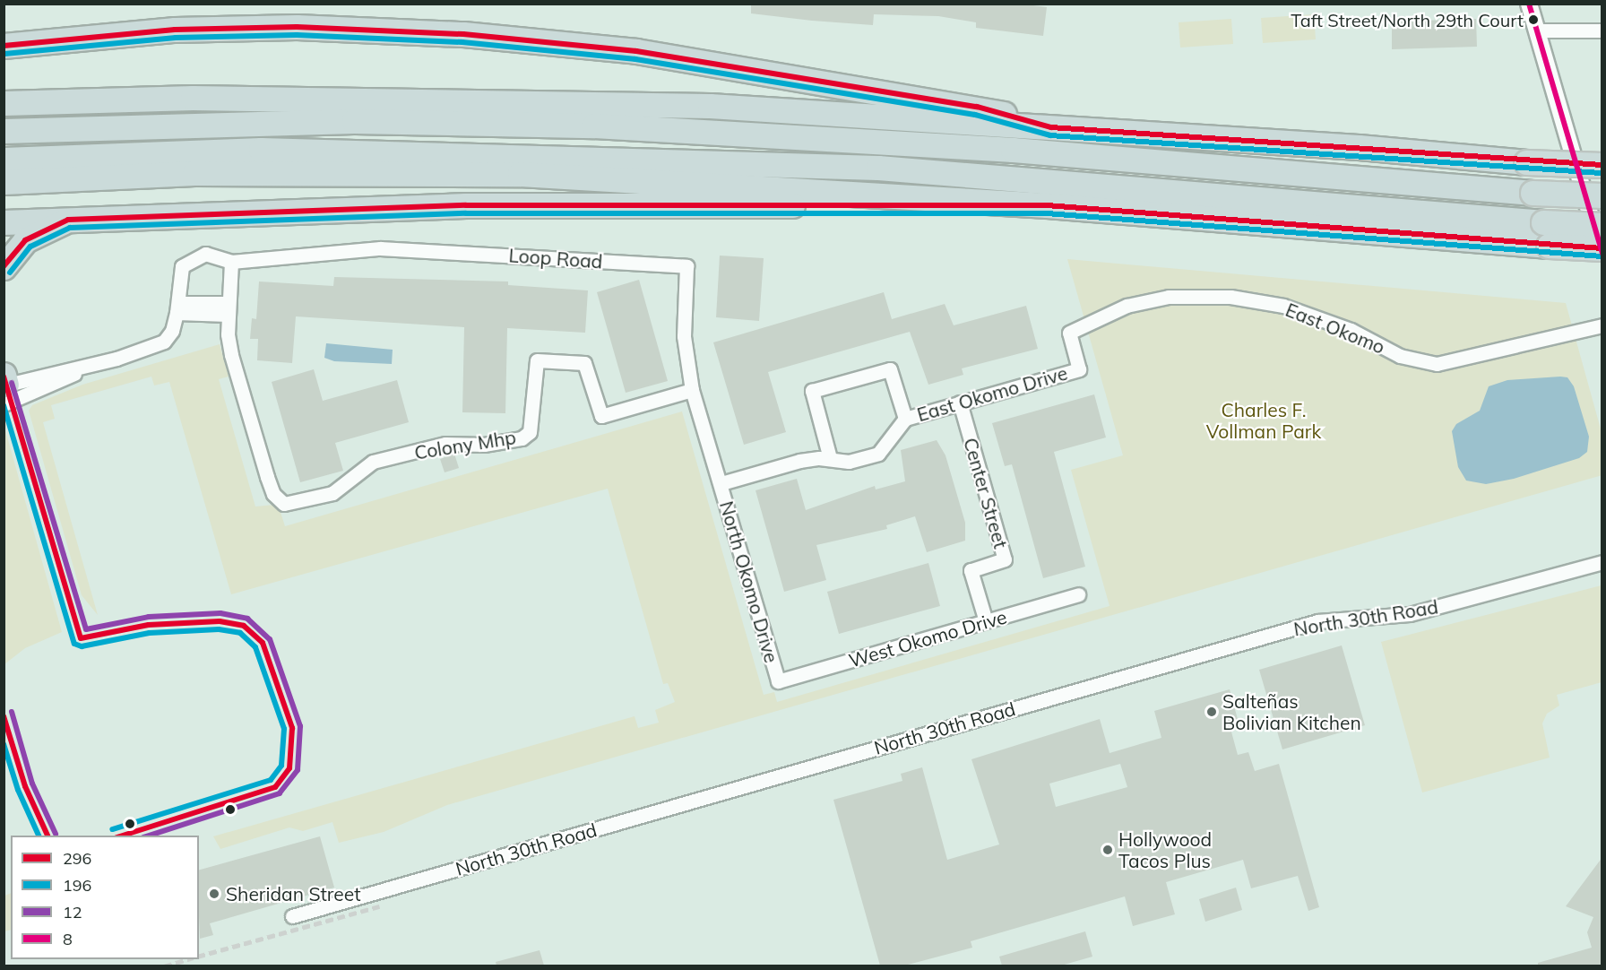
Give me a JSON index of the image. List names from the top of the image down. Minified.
{"streets":{"street":["Loop Road","East Okomo","East Okomo Drive","Colony Mhp","Center Street","North Okomo Drive","North 30th Road","West Okomo Drive"]},"crossings":[["Loop Road","North Okomo Drive"],["East Okomo","East Okomo Drive"],["East Okomo Drive","Center Street"],["East Okomo Drive","North Okomo Drive"],["Colony Mhp","North Okomo Drive"],["Center Street","West Okomo Drive"],["North Okomo Drive","West Okomo Drive"]],"parks":["Charles F. Vollman Park"],"places":["Taft Street/North 29th Court","Salteñas Bolivian Kitchen","Hollywood Tacos Plus","Sheridan Street"],"lines":["transit line 8","transit line 296","transit line 196","transit line 12"],"legend":["296","196","12","8"]}
